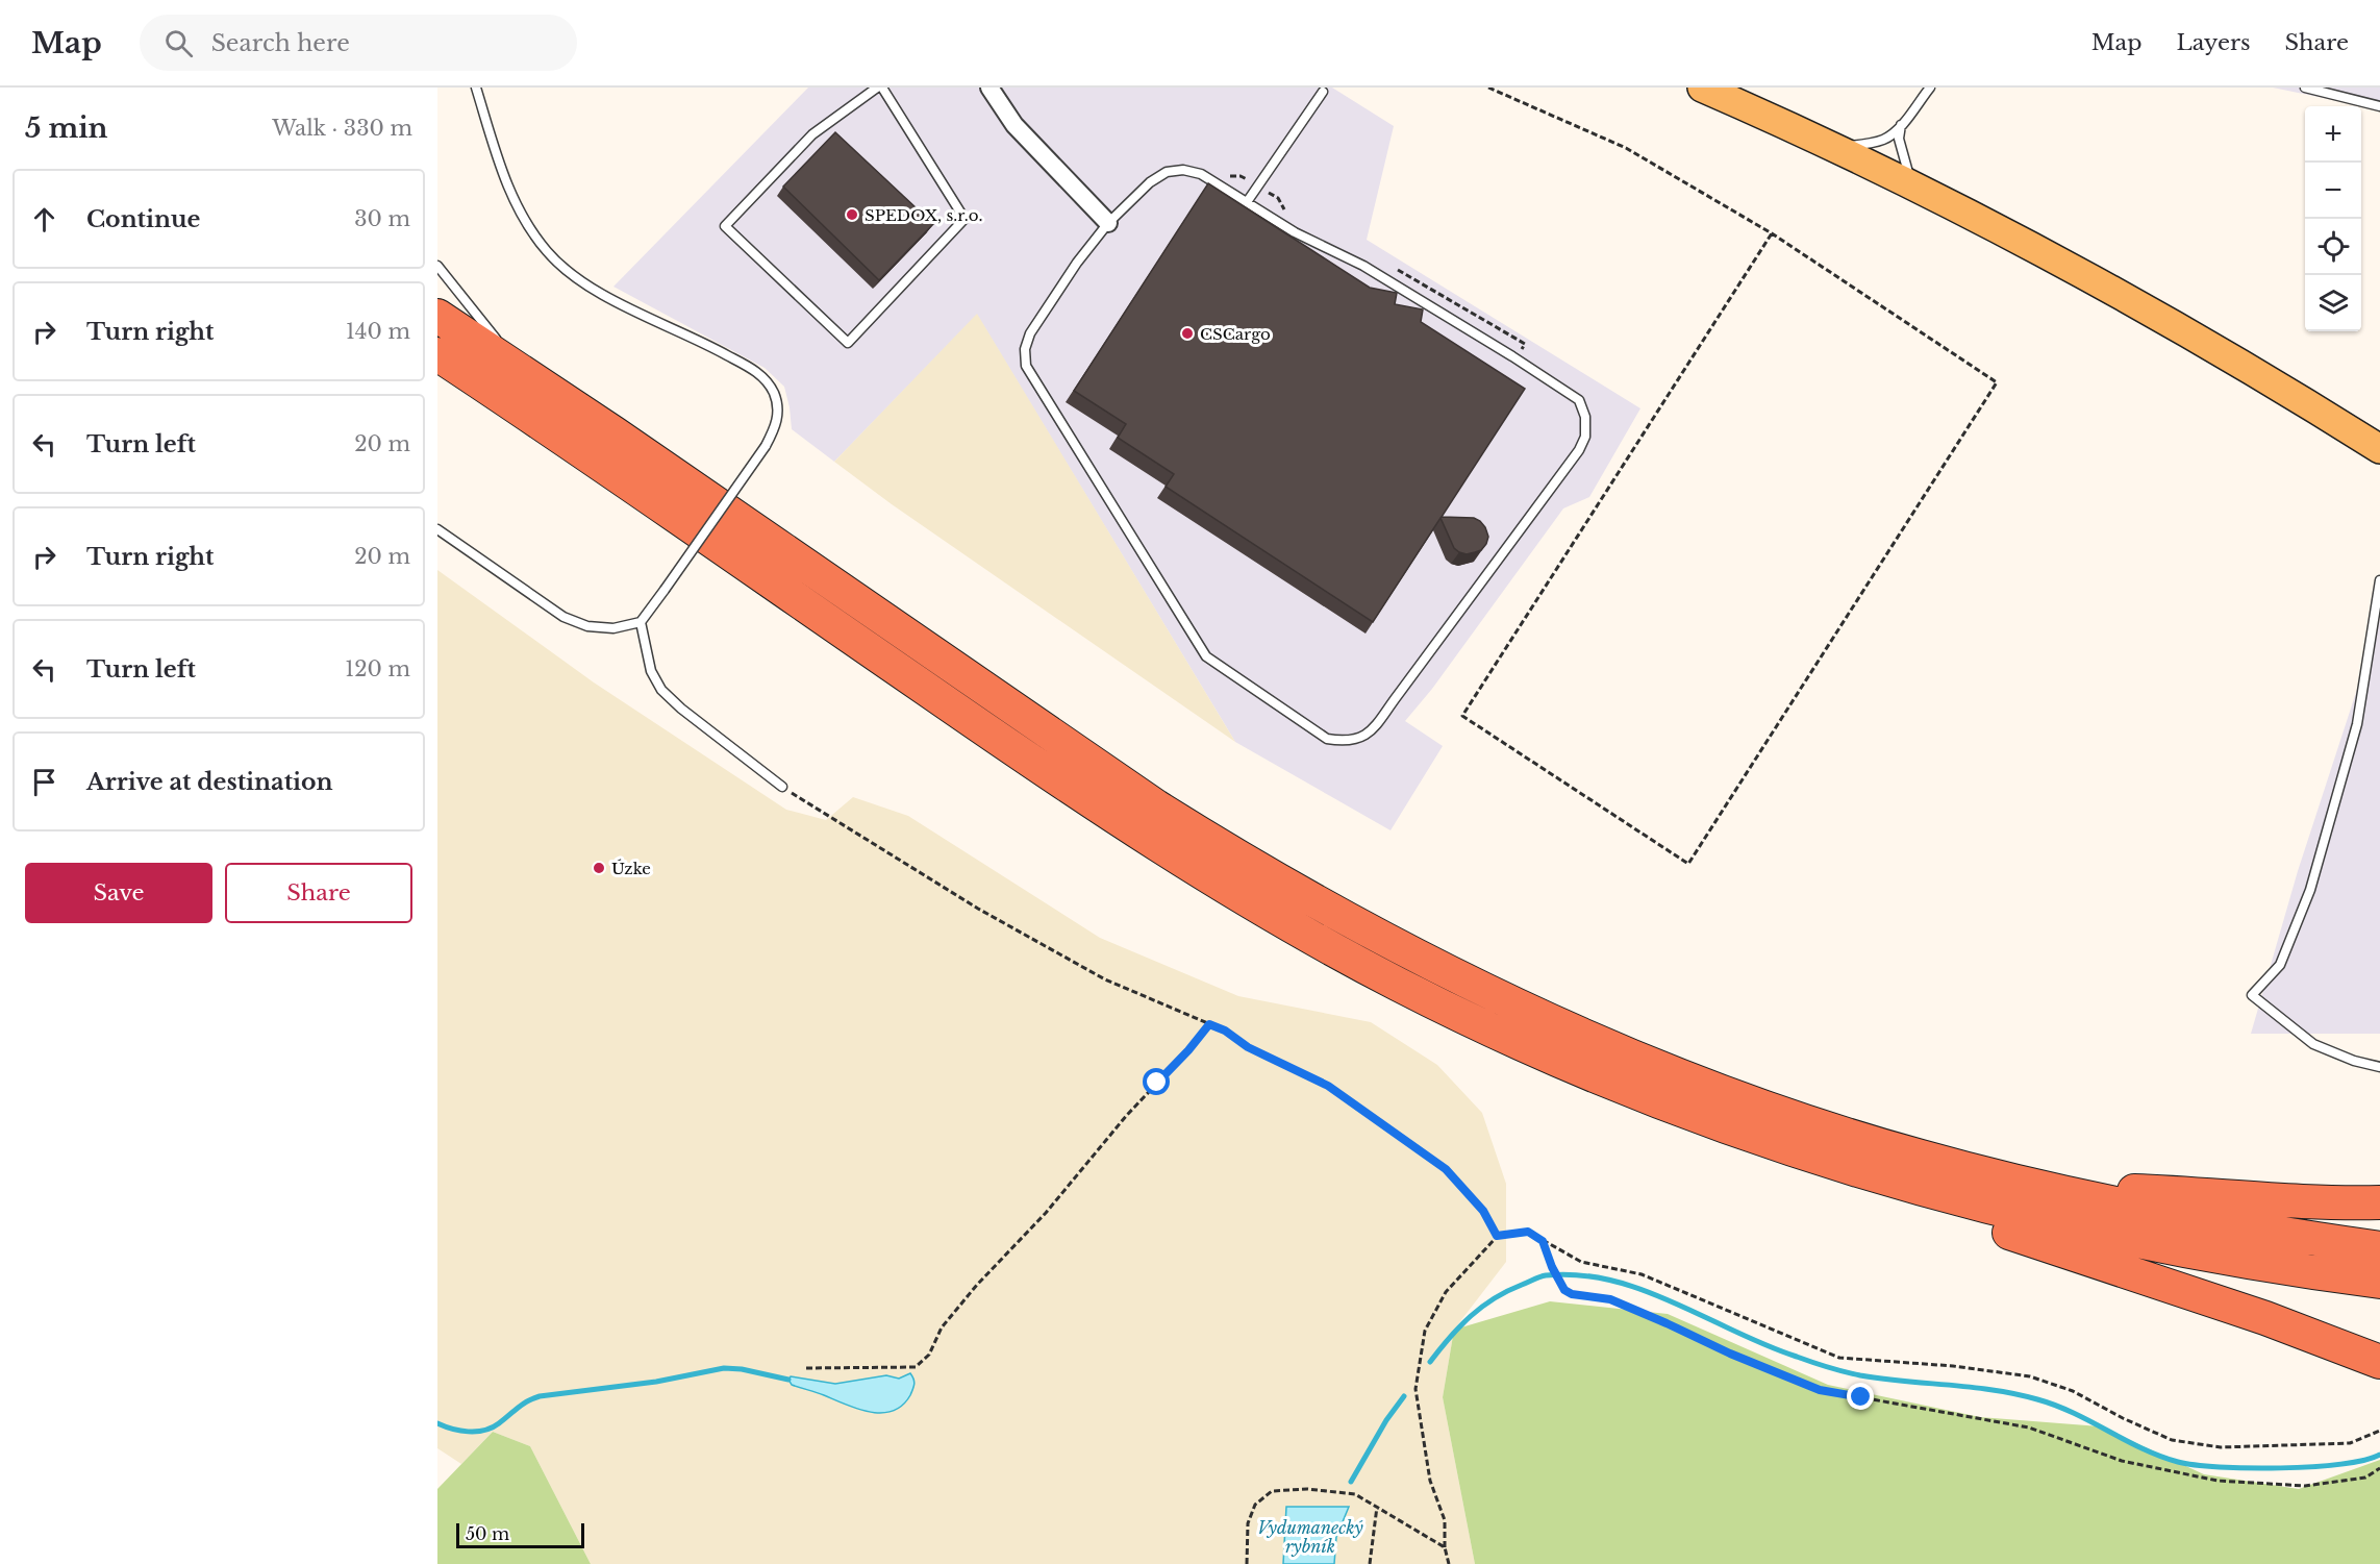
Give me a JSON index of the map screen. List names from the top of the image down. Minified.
{"water":["Vydumanecký rybník"],"places":["SPEDOX, s.r.o.","CSCargo","Úzke"],"scale_bar":"50 m","page":{"header":"Map","search":"Search here","nav":["Map","Layers","Share"],"heading":["5 min","Walk · 330 m"],"map_buttons":["+","−"],"list":[["Continue","30 m"],["Turn right","140 m"],["Turn left","20 m"],["Turn right","20 m"],["Turn left","120 m"],"Arrive at destination"],"buttons":["Save","Share"],"scale":"50 m"}}
